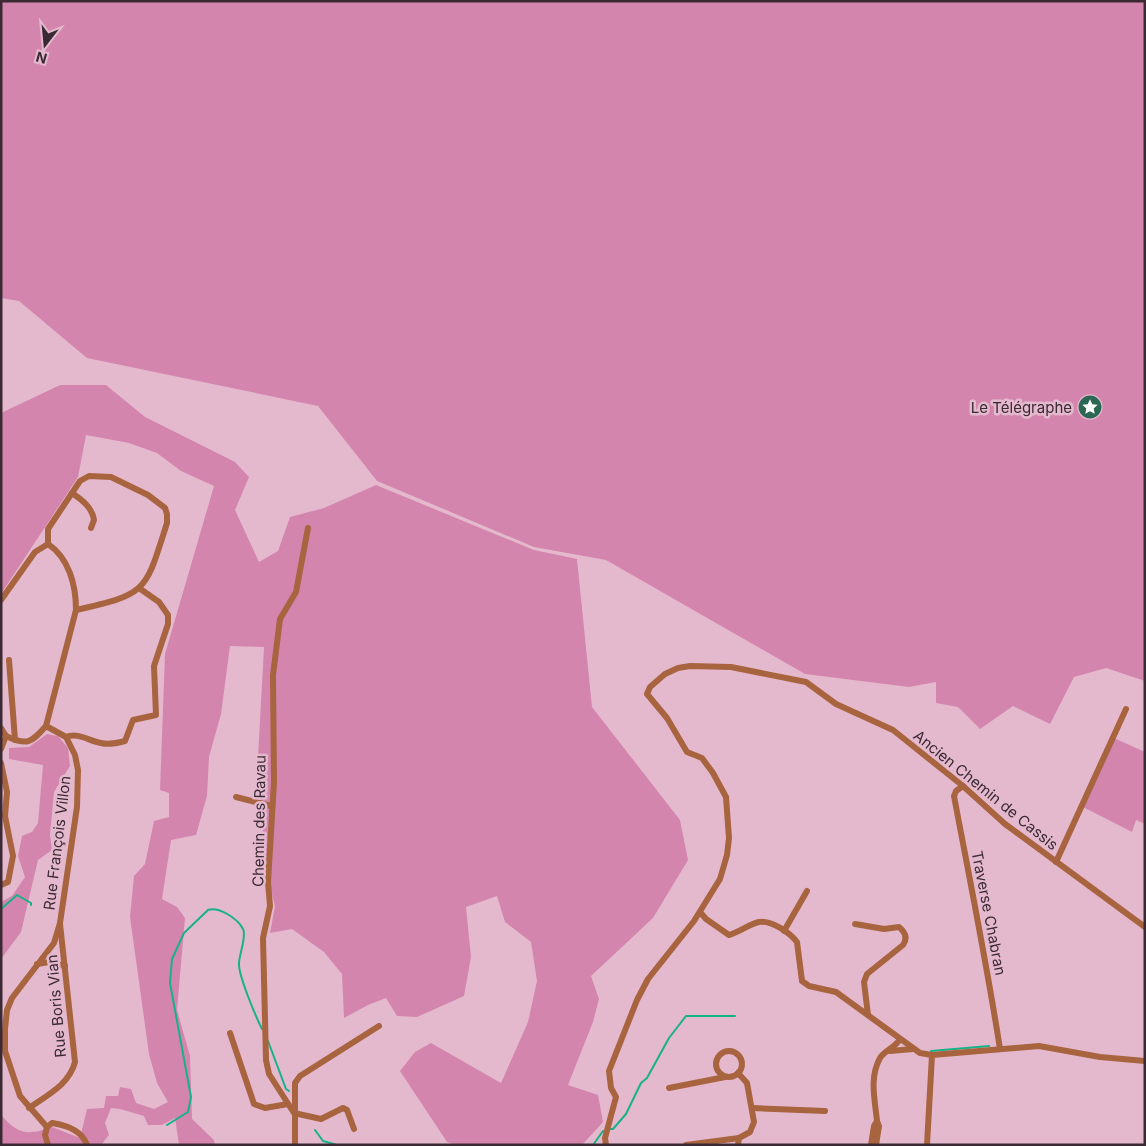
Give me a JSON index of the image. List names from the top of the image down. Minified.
{"streets":{"street":["Ancien Chemin de Cassis","Chemin des Ravau","Rue François Villon","Traverse Chabran","Rue Boris Vian"]},"crossings":[["Ancien Chemin de Cassis","Traverse Chabran"],["Rue François Villon","Rue Boris Vian"]],"places":{"place":["Le Télégraphe"]},"north":"bottom"}
